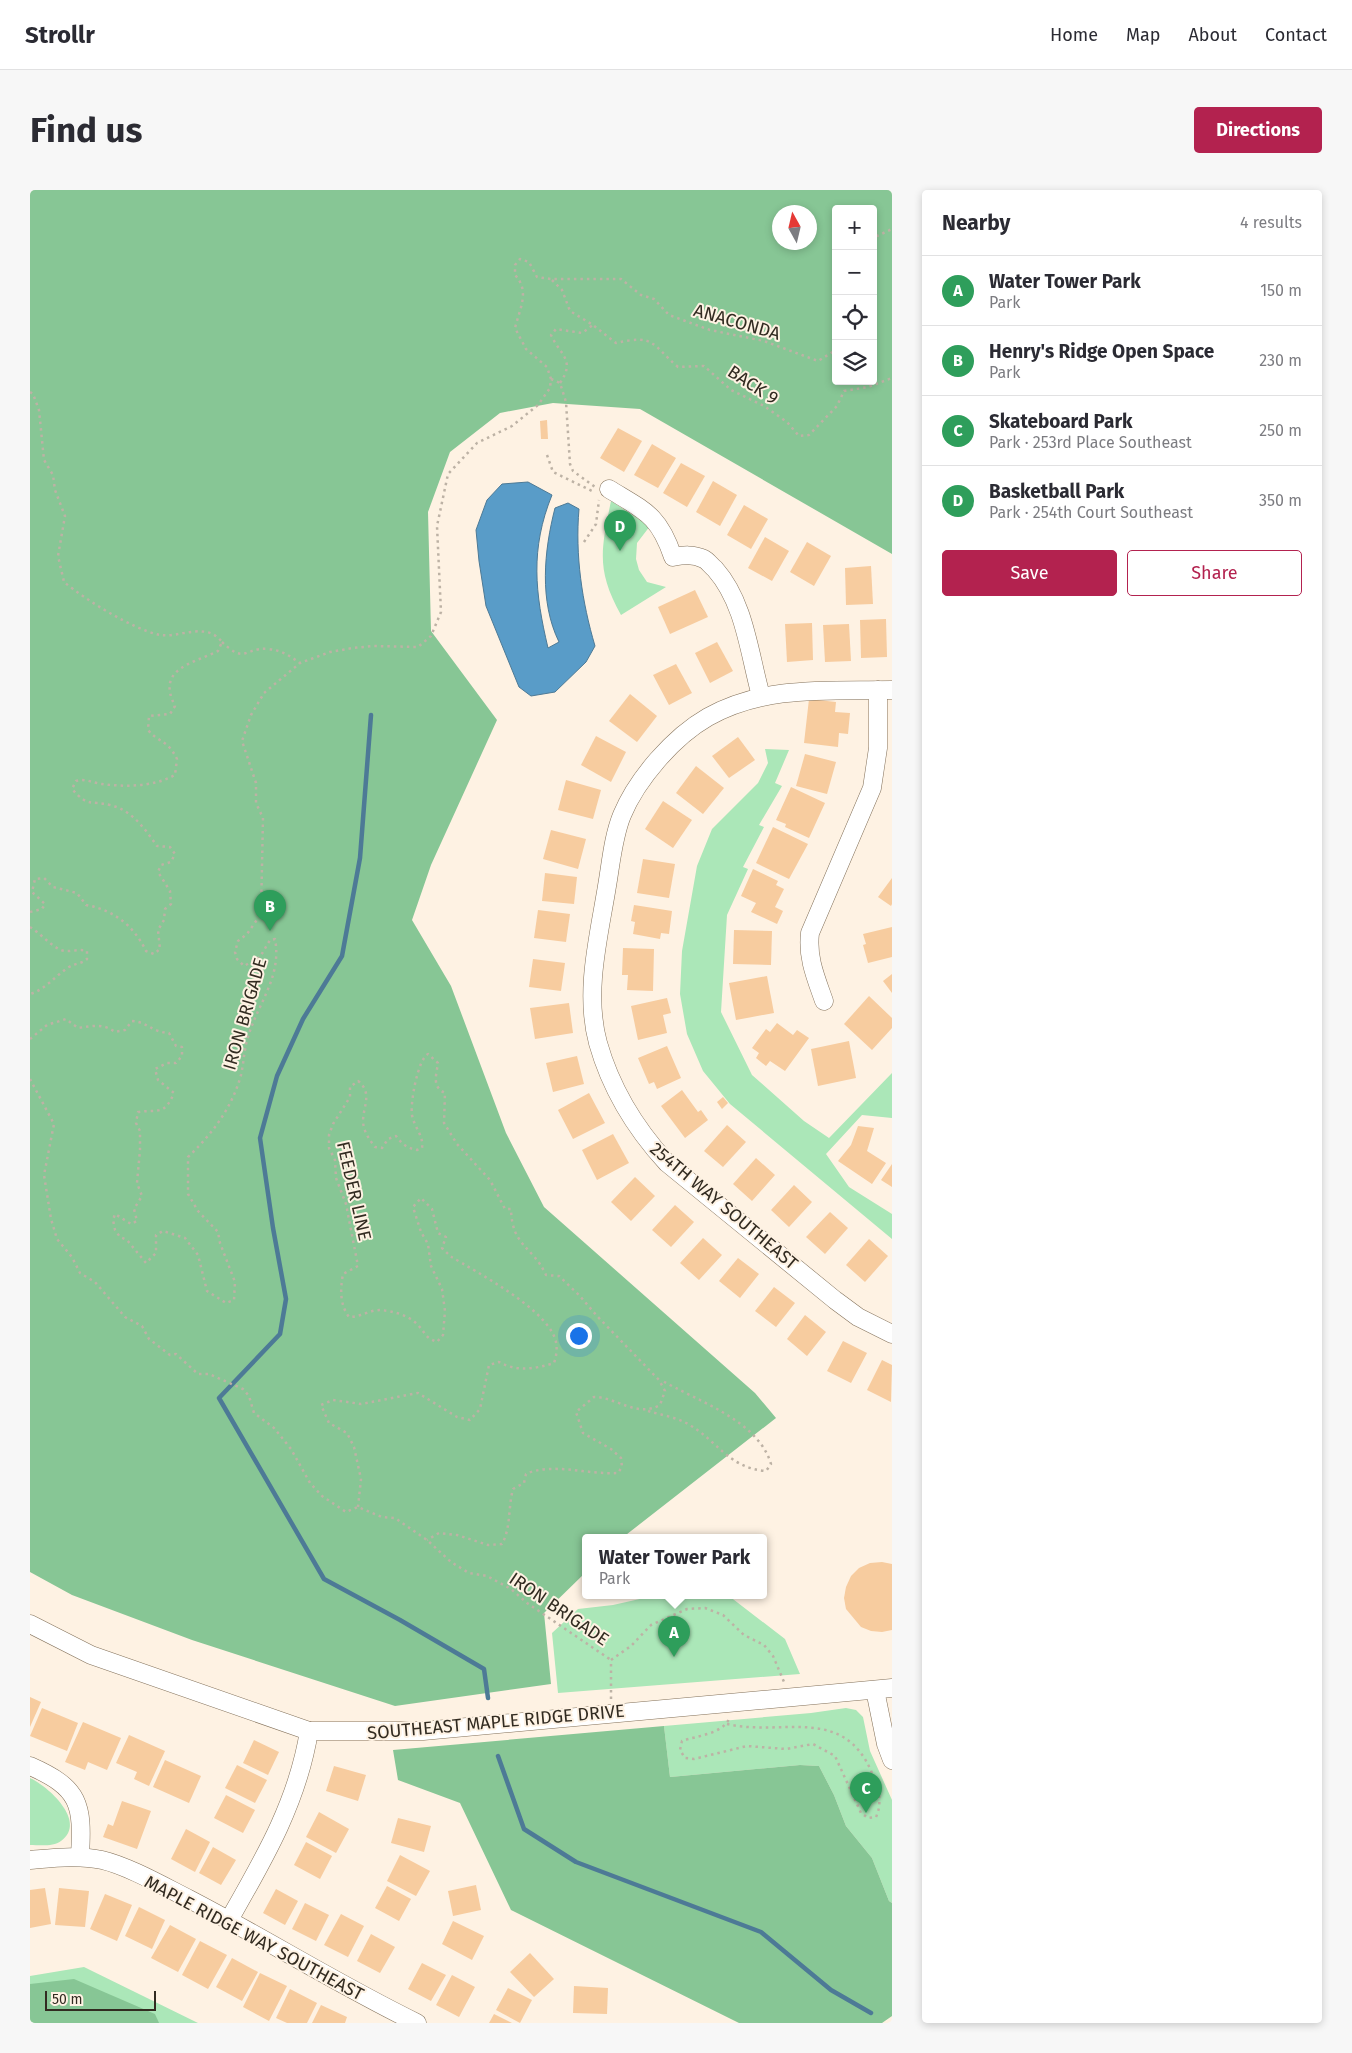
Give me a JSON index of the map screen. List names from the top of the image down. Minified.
{"streets":{"street":["254TH WAY SOUTHEAST","SOUTHEAST MAPLE RIDGE DRIVE","MAPLE RIDGE WAY SOUTHEAST"],"path":["ANACONDA","BACK 9","IRON BRIGADE","FEEDER LINE"]},"crossings":[["ANACONDA","BACK 9"],["IRON BRIGADE","FEEDER LINE"]],"scale_bar":"50 m","north":"top","page":{"header":"Strollr","nav":["Home","Map","About","Contact"],"buttons":["Directions",["Save","Share"]],"title":"Find us","heading":["Nearby","4 results"],"map_buttons":["+","−"],"list":[{"mark":"A","name":"Water Tower Park","note":"Park","value":"150 m"},{"mark":"B","name":"Henry's Ridge Open Space","note":"Park","value":"230 m"},{"mark":"C","name":"Skateboard Park","note":"Park · 253rd Place Southeast","value":"250 m"},{"mark":"D","name":"Basketball Park","note":"Park · 254th Court Southeast","value":"350 m"}],"pins":["D","B","A","C"],"popup":["Water Tower Park","Park"],"scale":"50 m"}}
